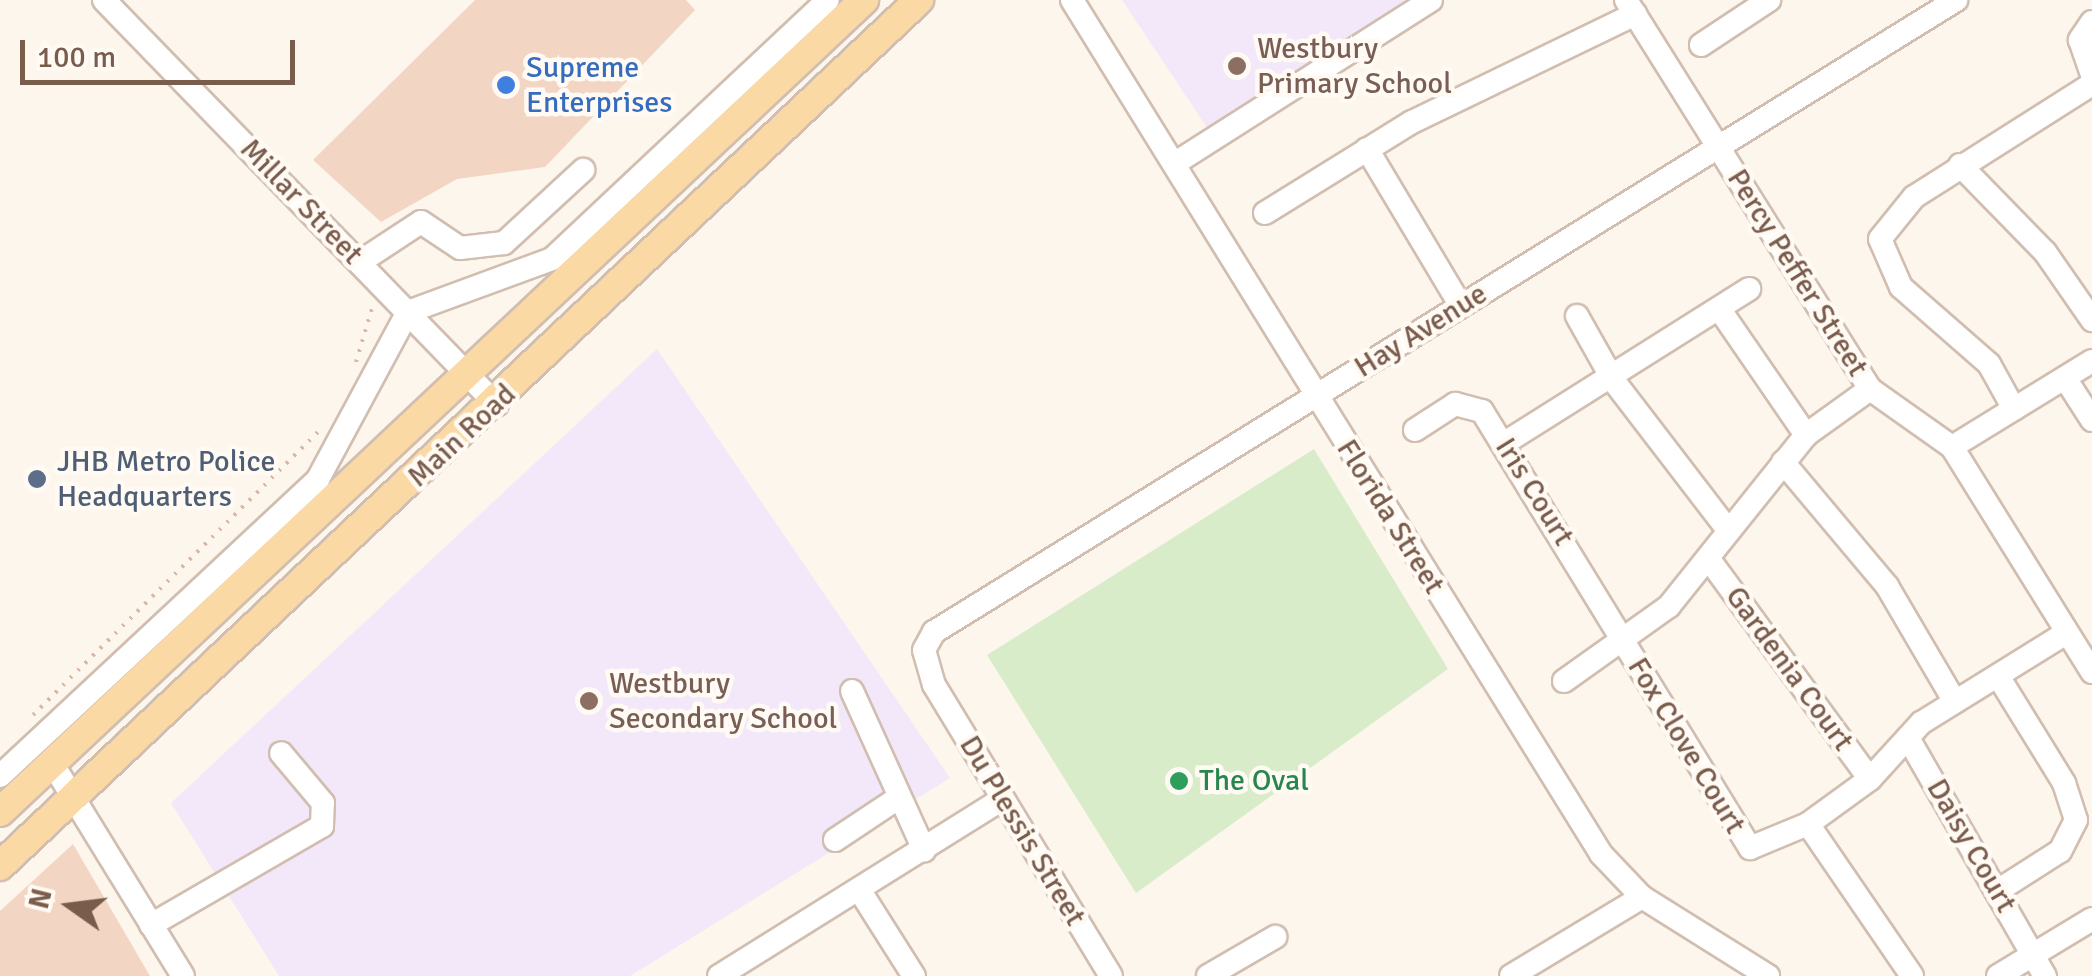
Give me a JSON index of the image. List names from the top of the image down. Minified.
{"streets":{"main road":["Main Road"],"street":["Millar Street","Percy Peffer Street","Hay Avenue","Iris Court","Florida Street","Gardenia Court","Fox Clove Court","Du Plessis Street","Daisy Court"]},"crossings":[["Millar Street","Main Road"],["Percy Peffer Street","Hay Avenue"],["Percy Peffer Street","Fox Clove Court"],["Hay Avenue","Florida Street"],["Hay Avenue","Du Plessis Street"],["Iris Court","Fox Clove Court"],["Gardenia Court","Fox Clove Court"],["Fox Clove Court","Daisy Court"]],"places":["Westbury Primary School","Supreme Enterprises","JHB Metro Police Headquarters","Westbury Secondary School","The Oval"],"scale_bar":"100 m","north":"left"}
